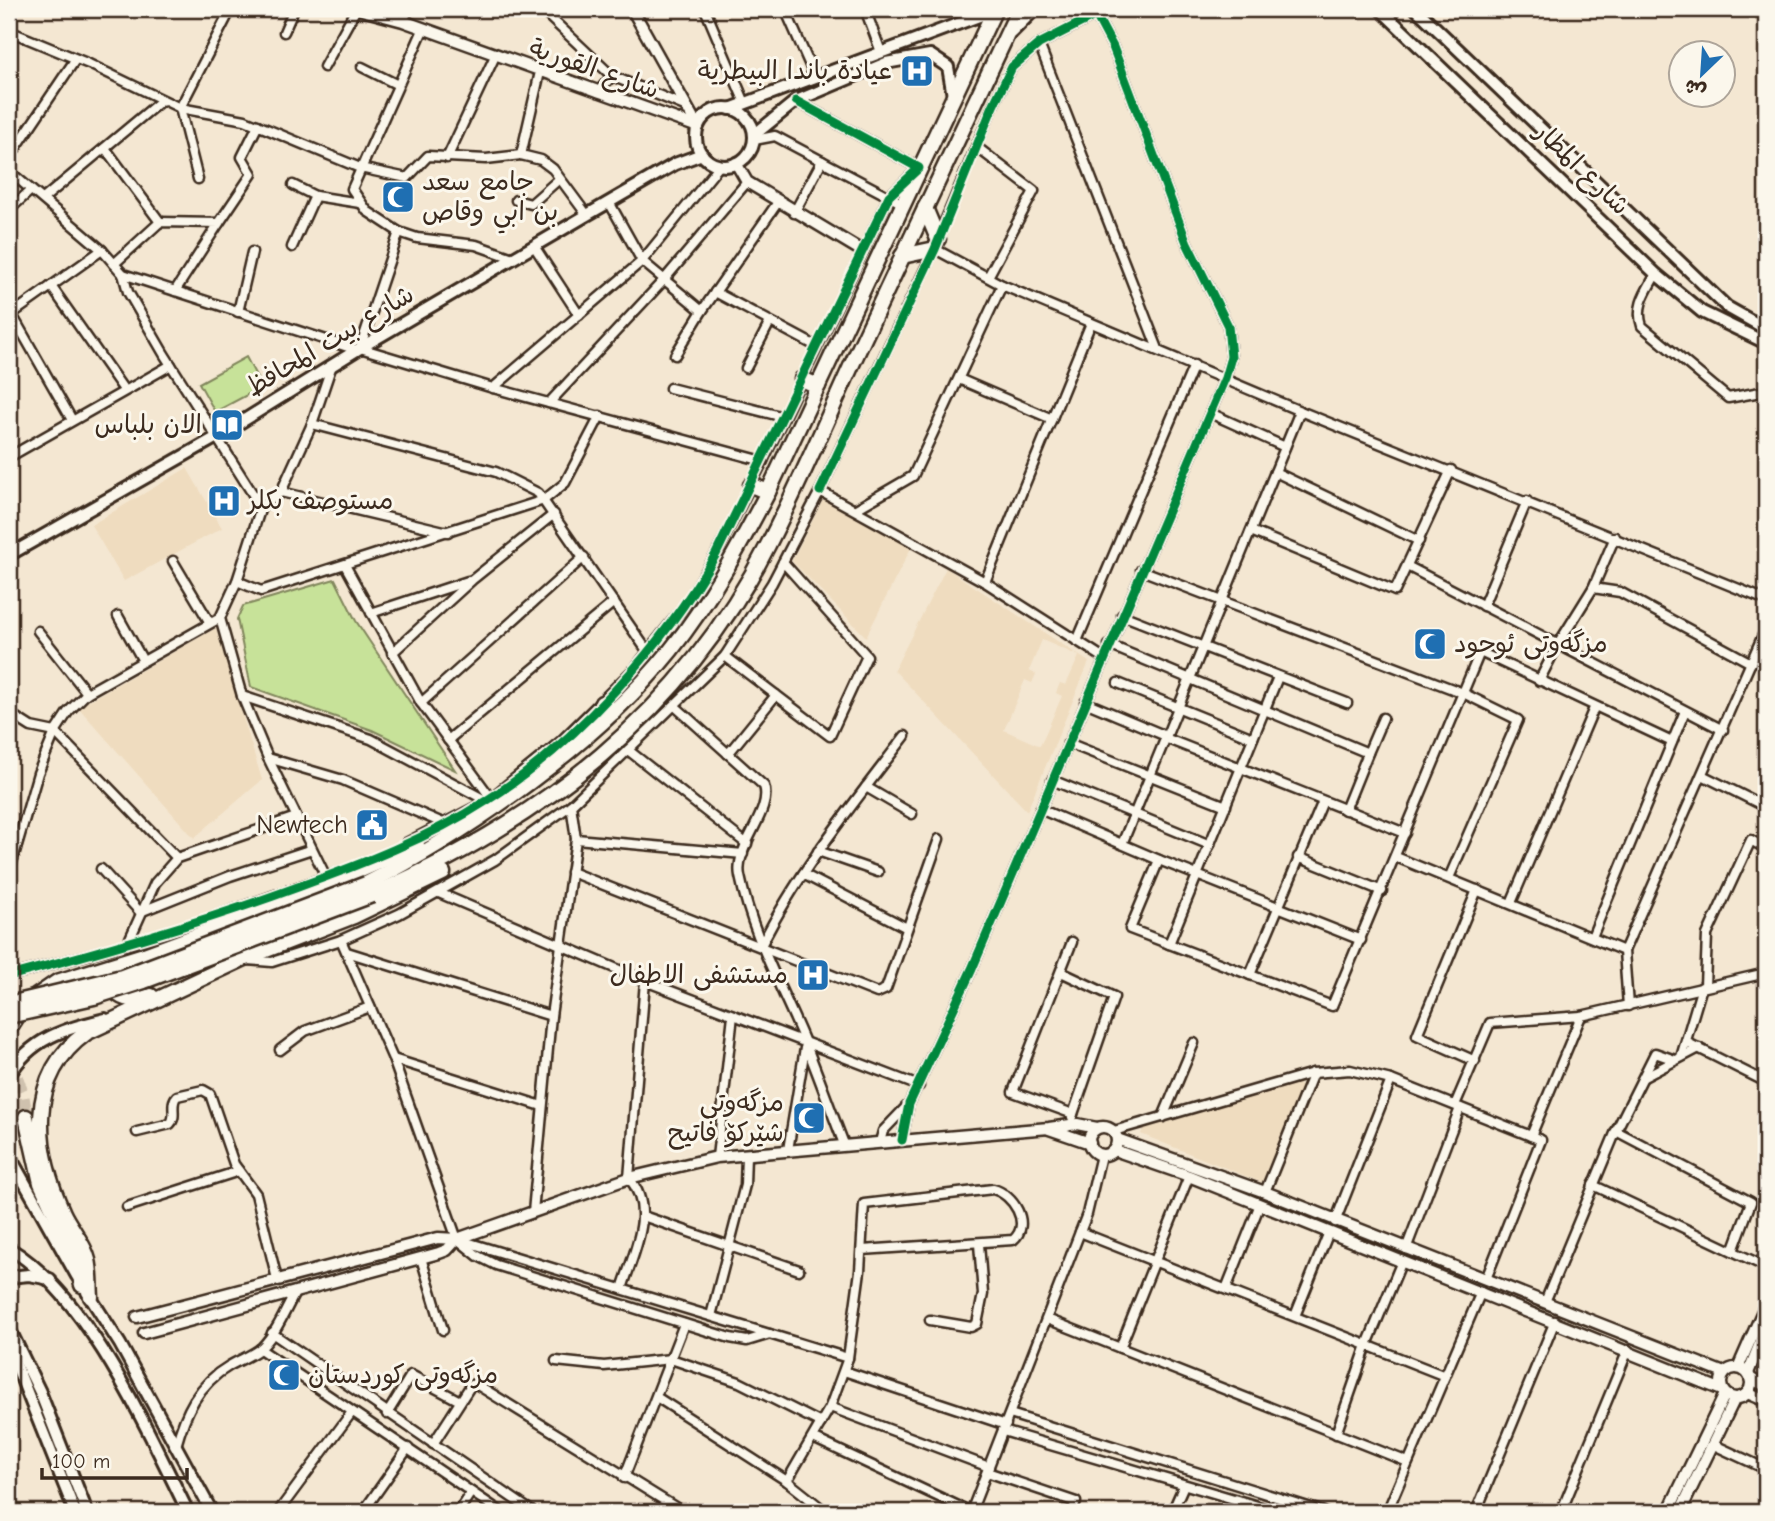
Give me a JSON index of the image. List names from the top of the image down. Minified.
{"streets":{"main road":["شارع المطار","شارع بيت المحافظ"],"street":["شارع القورية"]},"crossings":[["شارع القورية","شارع بيت المحافظ"]],"places":{"hospital":["عيادة باندا البيطرية","مستوصف بكلر","مستشفى الاطفال"],"mosque":["جامع سعد بن ابي وقاص","مزگەوتی ئوحود","مزگەوتی شێرکۆ فاتیح","مزگەوتی کوردستان"],"library":["الان بلباس"],"public building":["Newtech"]},"scale_bar":"100 m","north":"bottom left"}
